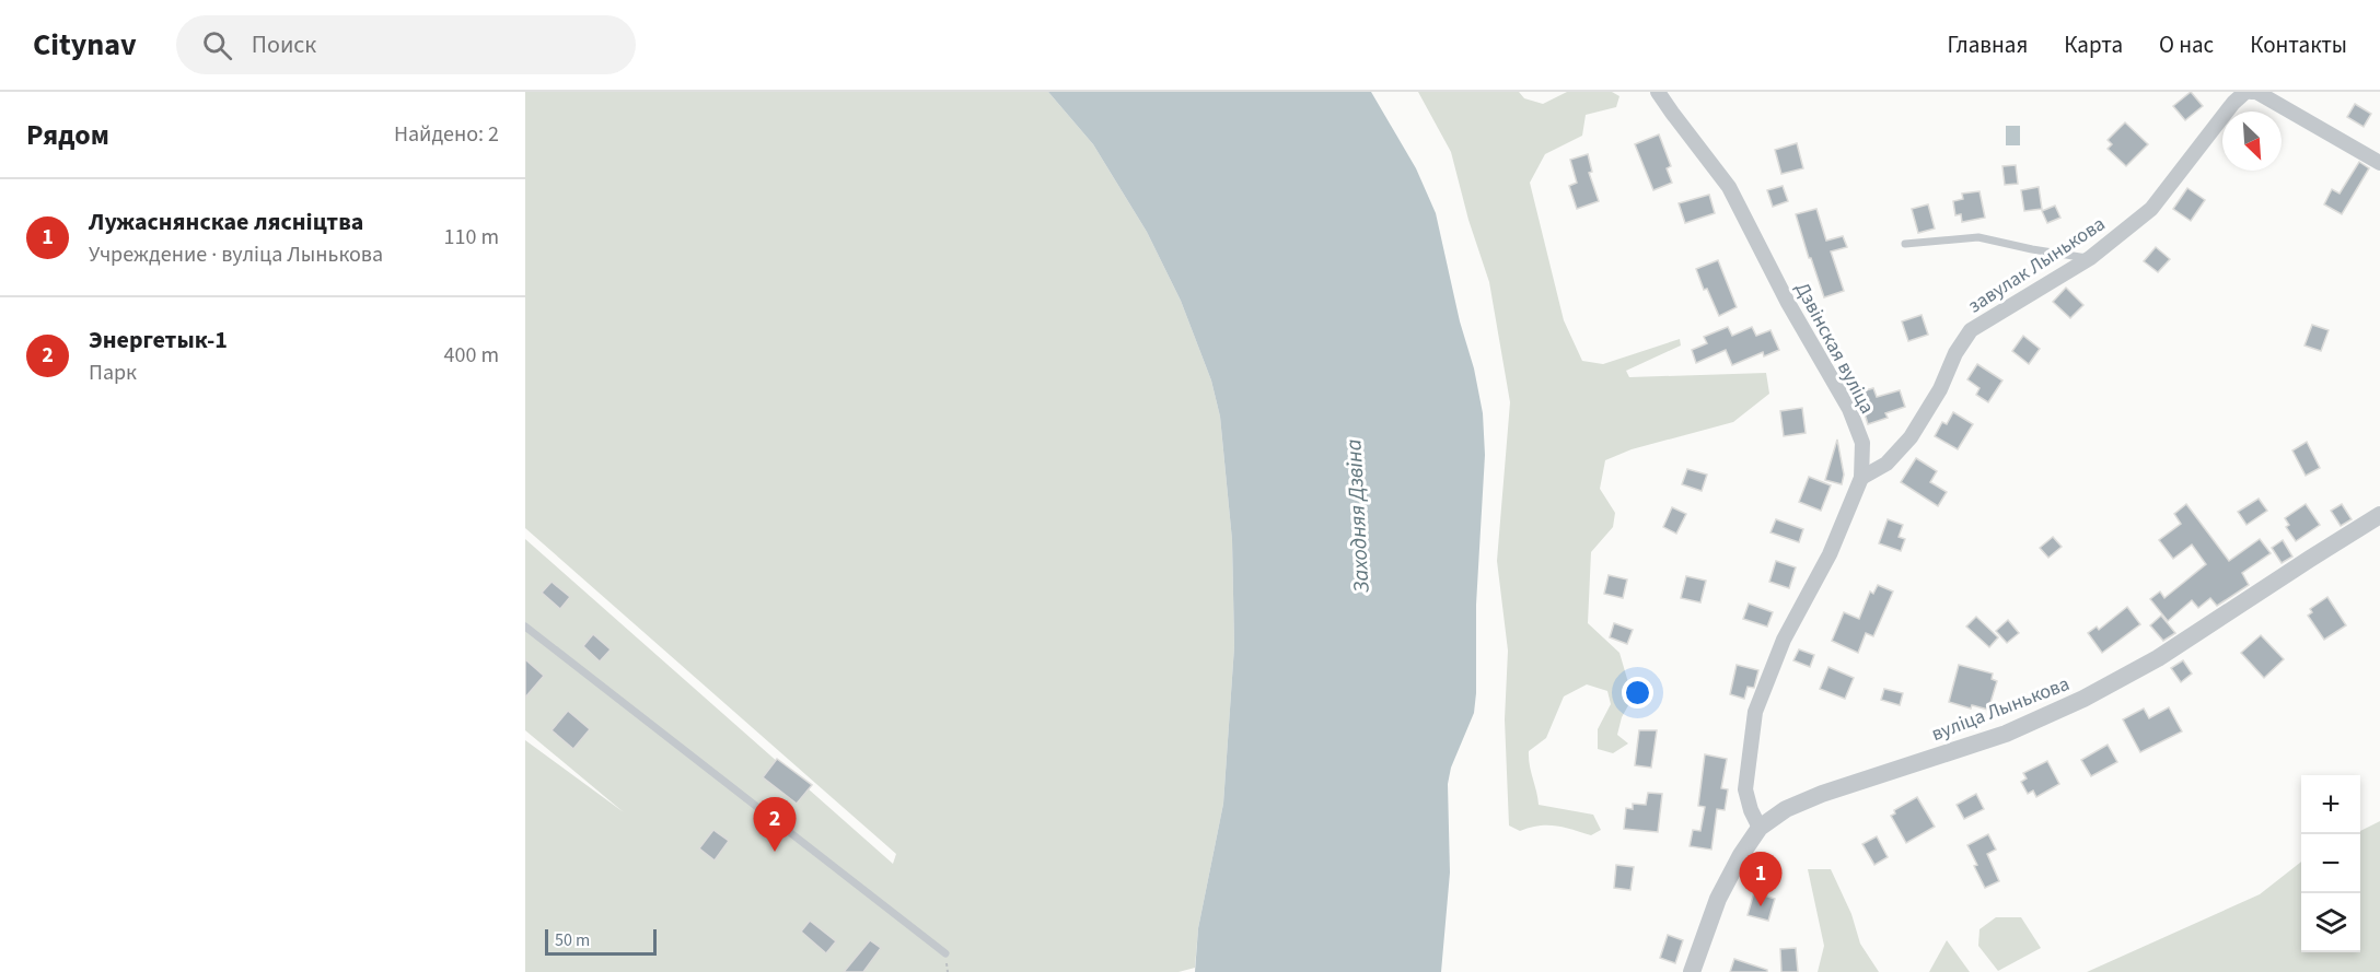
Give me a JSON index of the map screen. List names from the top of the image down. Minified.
{"streets":{"street":["завулак Лынькова","Дзвінская вуліца","вуліца Лынькова"]},"crossings":[["завулак Лынькова","Дзвінская вуліца"],["Дзвінская вуліца","вуліца Лынькова"]],"water":["Заходняя Дзвіна"],"scale_bar":"50 m","north":"bottom right","page":{"header":"Citynav","search":"Поиск","nav":["Главная","Карта","О нас","Контакты"],"heading":["Рядом","Найдено: 2"],"list":[{"mark":"1","name":"Лужаснянскае лясніцтва","note":"Учреждение · вуліца Лынькова","value":"110 m"},{"mark":"2","name":"Энергетык-1","note":"Парк","value":"400 m"}],"map_buttons":["+","−"],"pins":["2","1"],"scale":"50 m"}}
